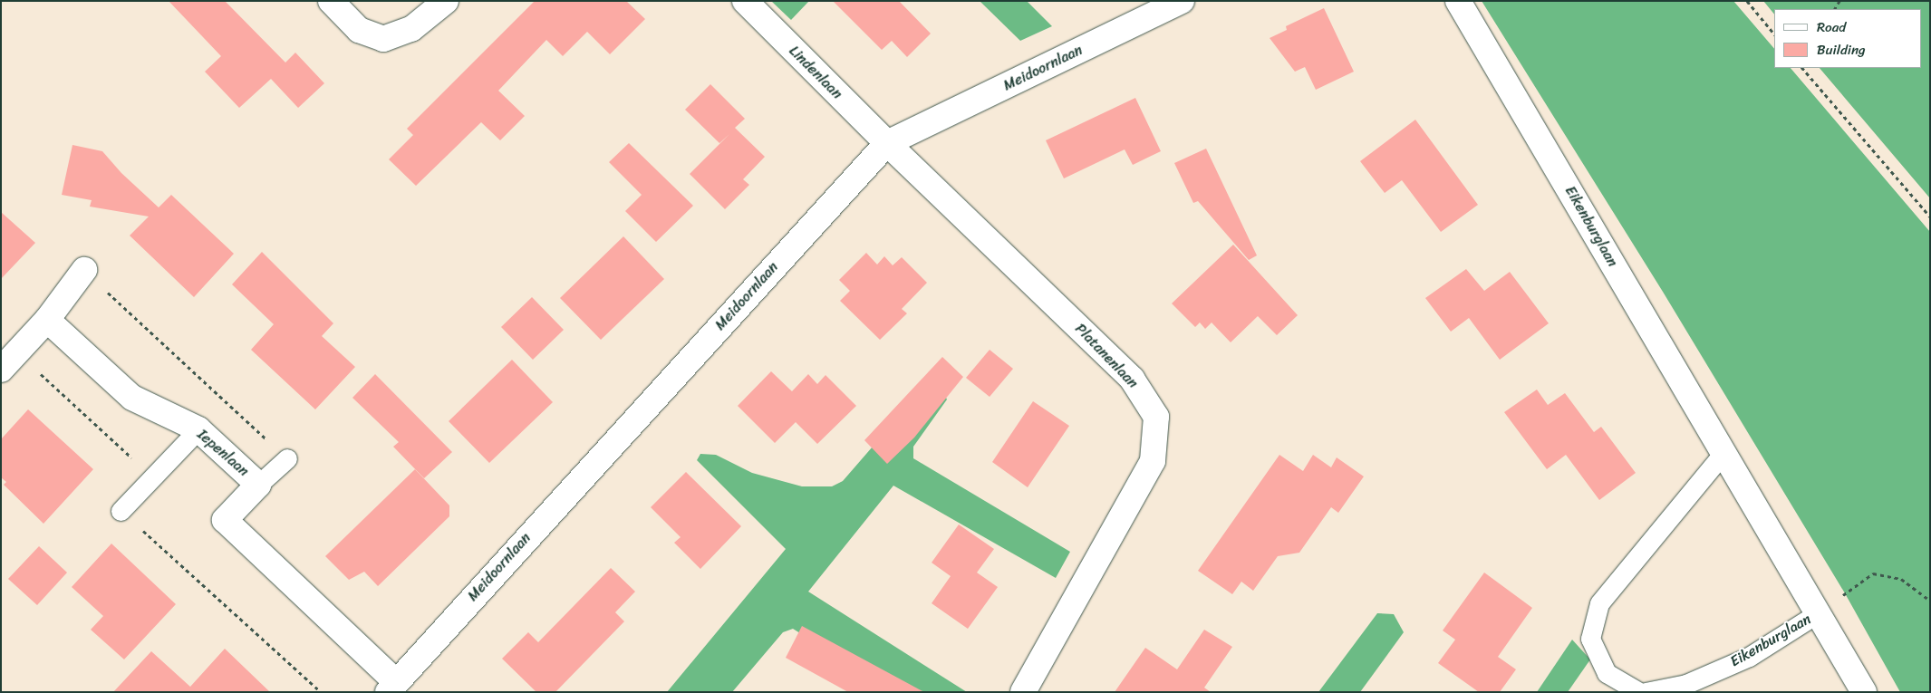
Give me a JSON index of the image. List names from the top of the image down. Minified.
{"streets":{"street":["Meidoornlaan","Lindenlaan","Eikenburglaan","Platanenlaan","Iepenlaan"]},"crossings":[["Meidoornlaan","Lindenlaan"],["Meidoornlaan","Platanenlaan"],["Meidoornlaan","Iepenlaan"],["Lindenlaan","Platanenlaan"]],"legend":["Road","Building"]}
